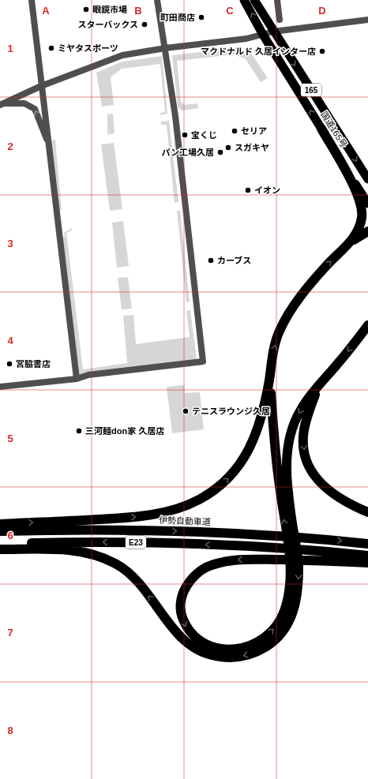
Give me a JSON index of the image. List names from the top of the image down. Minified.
{"streets":{"highway":["165","国道165号","伊勢自動車道","E23"]},"places":["眼鏡市場","町田商店","スターバックス","ミヤタスポーツ","マクドナルド 久居インター店","セリア","宝くじ","スガキヤ","パン工場久居","イオン","カーブス","宮脇書店","テニスラウンジ久居","三河麺don家 久居店"],"grid":{"columns":["A","B","C","D"],"rows":["1","2","3","4","5","6","7","8"]}}
